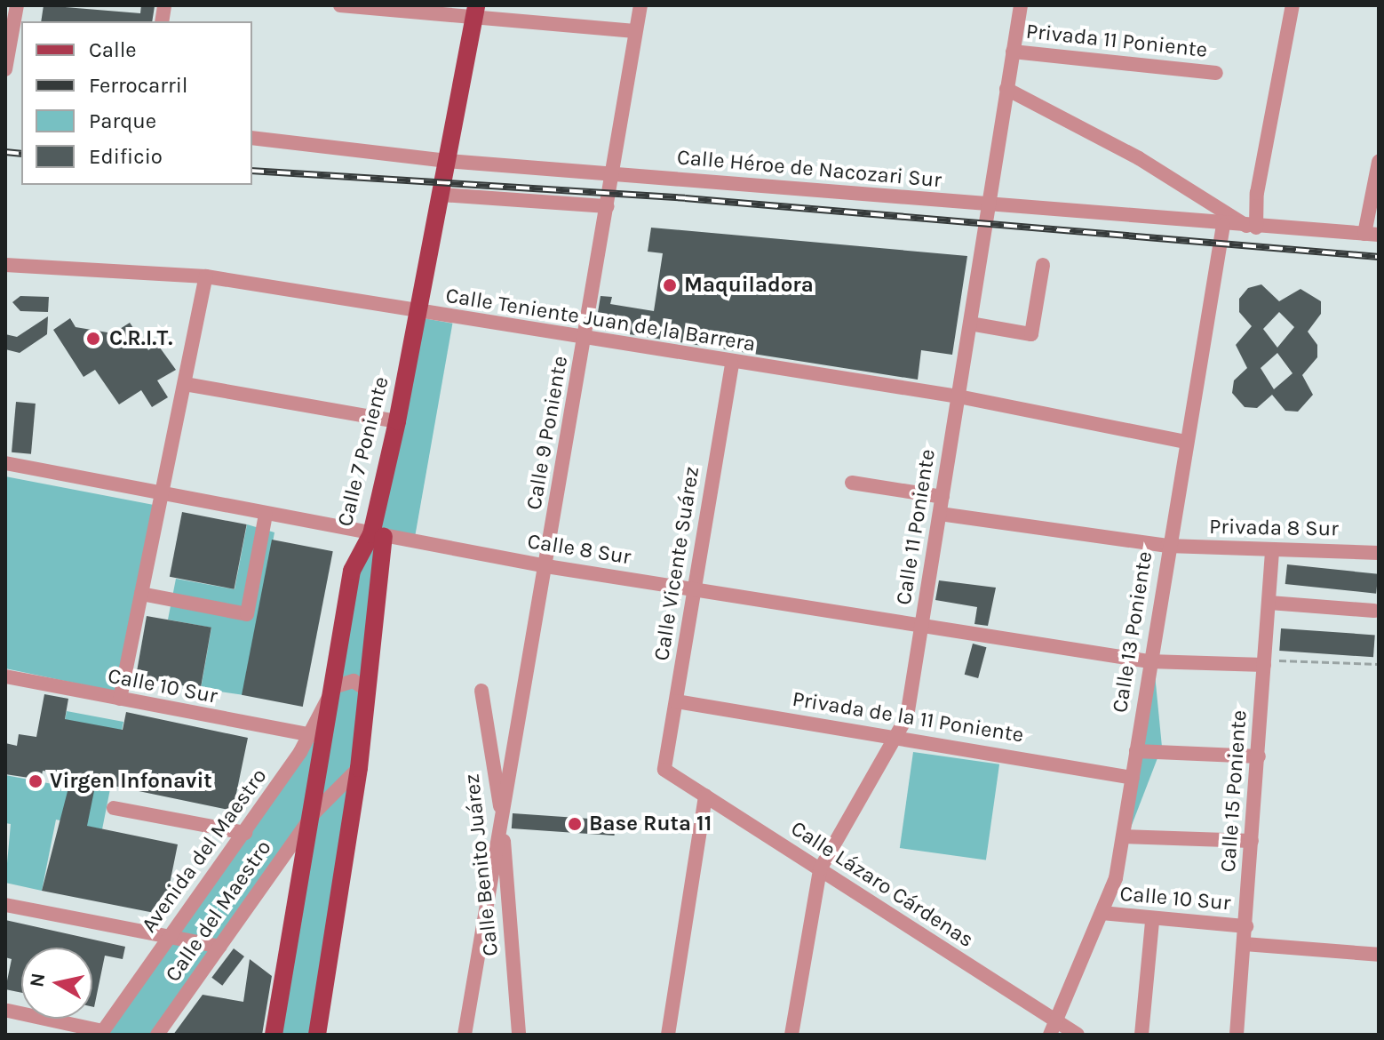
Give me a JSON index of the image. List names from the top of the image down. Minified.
{"streets":{"main road":["Calle 7 Poniente"],"street":["Privada 11 Poniente","Calle Héroe de Nacozari Sur","Calle Teniente Juan de la Barrera","Calle 9 Poniente","Calle 11 Poniente","Privada 8 Sur","Calle 8 Sur","Calle Vicente Suárez","Calle 13 Poniente","Calle 10 Sur","Privada de la 11 Poniente","Calle 15 Poniente","Avenida del Maestro","Calle Benito Juárez","Calle Lázaro Cárdenas","Calle del Maestro"]},"crossings":[["Privada 11 Poniente","Calle 11 Poniente"],["Calle Héroe de Nacozari Sur","Calle 9 Poniente"],["Calle Héroe de Nacozari Sur","Calle 7 Poniente"],["Calle Héroe de Nacozari Sur","Calle 11 Poniente"],["Calle Héroe de Nacozari Sur","Calle 13 Poniente"],["Calle Teniente Juan de la Barrera","Calle 9 Poniente"],["Calle Teniente Juan de la Barrera","Calle 7 Poniente"],["Calle Teniente Juan de la Barrera","Calle 11 Poniente"],["Calle Teniente Juan de la Barrera","Calle Vicente Suárez"],["Calle Teniente Juan de la Barrera","Calle 13 Poniente"],["Calle 9 Poniente","Calle 8 Sur"],["Calle 9 Poniente","Calle Benito Juárez"],["Calle 7 Poniente","Calle 8 Sur"],["Calle 7 Poniente","Avenida del Maestro"],["Calle 7 Poniente","Calle del Maestro"],["Calle 11 Poniente","Privada 8 Sur"],["Calle 11 Poniente","Calle 8 Sur"],["Calle 11 Poniente","Privada de la 11 Poniente"],["Calle 11 Poniente","Calle Lázaro Cárdenas"],["Privada 8 Sur","Calle 13 Poniente"],["Privada 8 Sur","Calle 15 Poniente"],["Calle 8 Sur","Calle Vicente Suárez"],["Calle 8 Sur","Calle 13 Poniente"],["Calle 8 Sur","Calle 15 Poniente"],["Calle Vicente Suárez","Privada de la 11 Poniente"],["Calle Vicente Suárez","Calle Lázaro Cárdenas"],["Calle 13 Poniente","Calle 10 Sur"],["Calle 13 Poniente","Privada de la 11 Poniente"],["Calle 13 Poniente","Calle Lázaro Cárdenas"],["Calle 10 Sur","Calle 15 Poniente"],["Calle 10 Sur","Avenida del Maestro"]],"places":["Maquiladora","C.R.I.T.","Virgen Infonavit","Base Ruta 11"],"legend":["Calle","Ferrocarril","Parque","Edificio"],"north":"left"}
